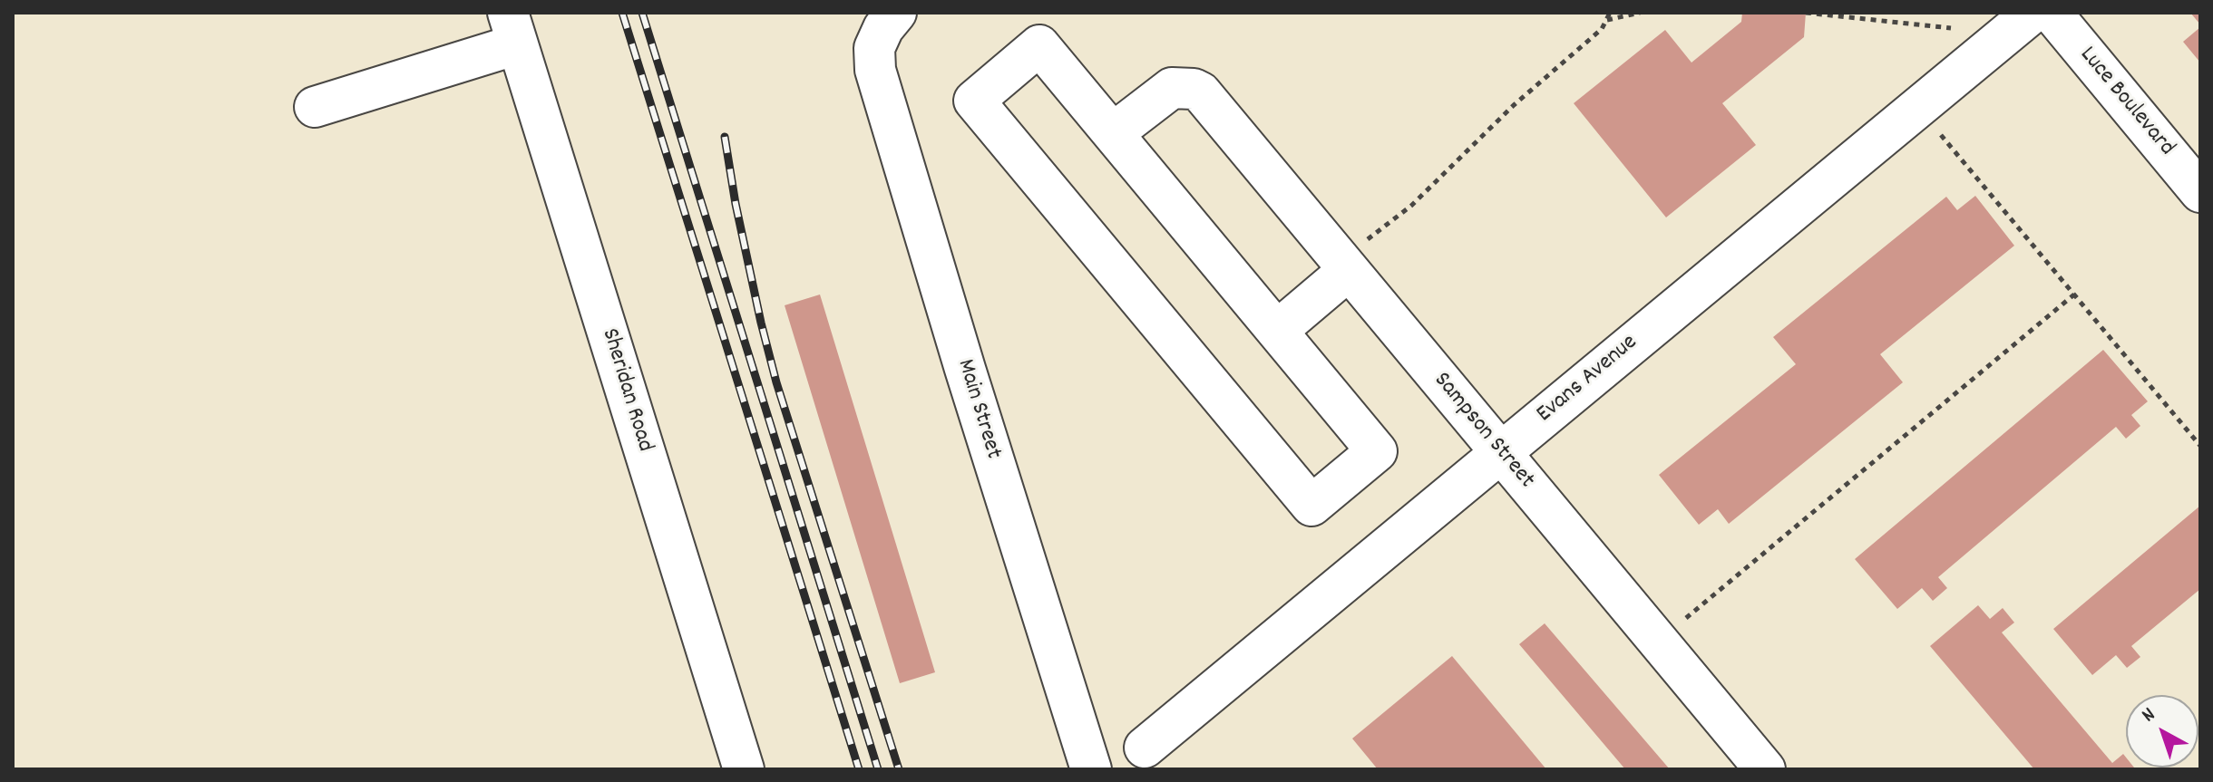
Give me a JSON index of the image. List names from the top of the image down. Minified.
{"streets":{"main road":["Luce Boulevard","Evans Avenue","Sheridan Road","Main Street","Sampson Street"]},"crossings":[["Evans Avenue","Sampson Street"]],"north":"top left"}
